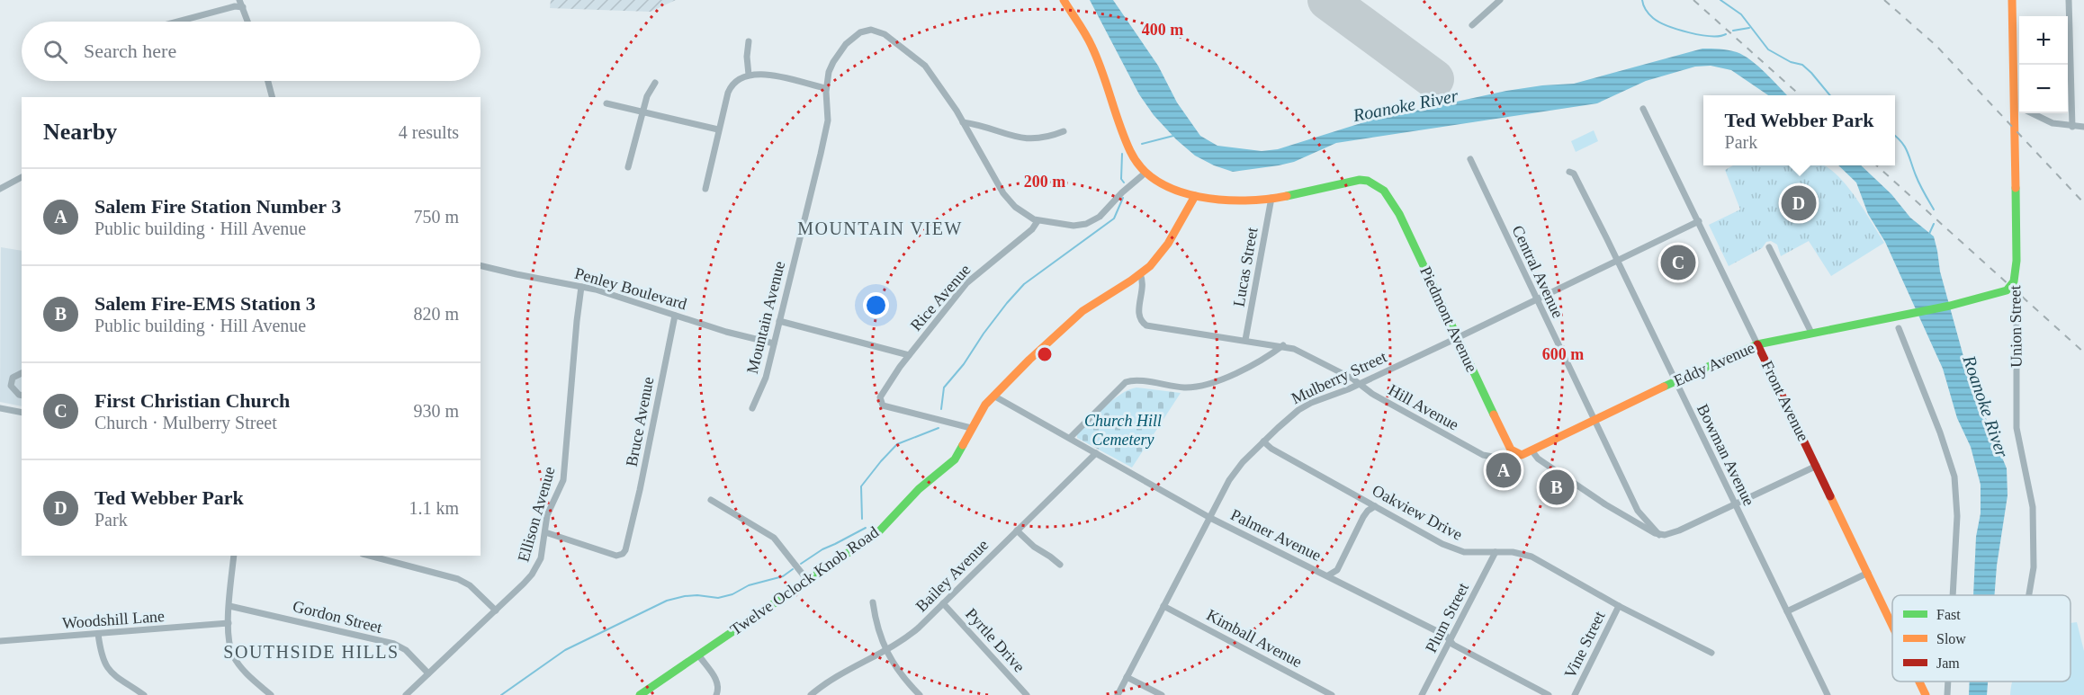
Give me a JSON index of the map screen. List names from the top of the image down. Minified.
{"streets":{"street":["Lucas Street","Central Avenue","Penley Boulevard","Rice Avenue","Mountain Avenue","Piedmont Avenue","Union Street","Eddy Avenue","Mulberry Street","Front Avenue","Hill Avenue","Bruce Avenue","Bowman Avenue","Oakview Drive","Ellison Avenue","Palmer Avenue","Bailey Avenue","Twelve Oclock Knob Road","Gordon Street","Plum Street","Woodshill Lane","Kimball Avenue","Pyrtle Drive","Vine Street"]},"crossings":[["Lucas Street","Piedmont Avenue"],["Lucas Street","Hill Avenue"],["Central Avenue","Eddy Avenue"],["Central Avenue","Mulberry Street"],["Penley Boulevard","Mountain Avenue"],["Penley Boulevard","Bruce Avenue"],["Penley Boulevard","Ellison Avenue"],["Rice Avenue","Mountain Avenue"],["Rice Avenue","Twelve Oclock Knob Road"],["Piedmont Avenue","Eddy Avenue"],["Piedmont Avenue","Mulberry Street"],["Piedmont Avenue","Hill Avenue"],["Union Street","Eddy Avenue"],["Eddy Avenue","Front Avenue"],["Eddy Avenue","Hill Avenue"],["Eddy Avenue","Bowman Avenue"],["Mulberry Street","Front Avenue"],["Mulberry Street","Hill Avenue"],["Mulberry Street","Bowman Avenue"],["Mulberry Street","Oakview Drive"],["Mulberry Street","Palmer Avenue"],["Mulberry Street","Kimball Avenue"],["Hill Avenue","Twelve Oclock Knob Road"],["Bruce Avenue","Ellison Avenue"],["Oakview Drive","Plum Street"],["Oakview Drive","Vine Street"],["Ellison Avenue","Gordon Street"],["Palmer Avenue","Bailey Avenue"],["Palmer Avenue","Twelve Oclock Knob Road"],["Palmer Avenue","Plum Street"],["Bailey Avenue","Pyrtle Drive"]],"districts":["MOUNTAIN VIEW","SOUTHSIDE HILLS"],"water":["Roanoke River"],"parks":["Church Hill Cemetery"],"legend":["Fast","Slow","Jam"],"page":{"map_buttons":["+","−"],"search":"Search here","popup":["Ted Webber Park","Park"],"heading":["Nearby","4 results"],"list":[{"mark":"A","name":"Salem Fire Station Number 3","note":"Public building · Hill Avenue","value":"750 m"},{"mark":"B","name":"Salem Fire-EMS Station 3","note":"Public building · Hill Avenue","value":"820 m"},{"mark":"C","name":"First Christian Church","note":"Church · Mulberry Street","value":"930 m"},{"mark":"D","name":"Ted Webber Park","note":"Park","value":"1.1 km"}],"pins":["D","C","A","B"]},"rings":["400 m","200 m","600 m"]}
